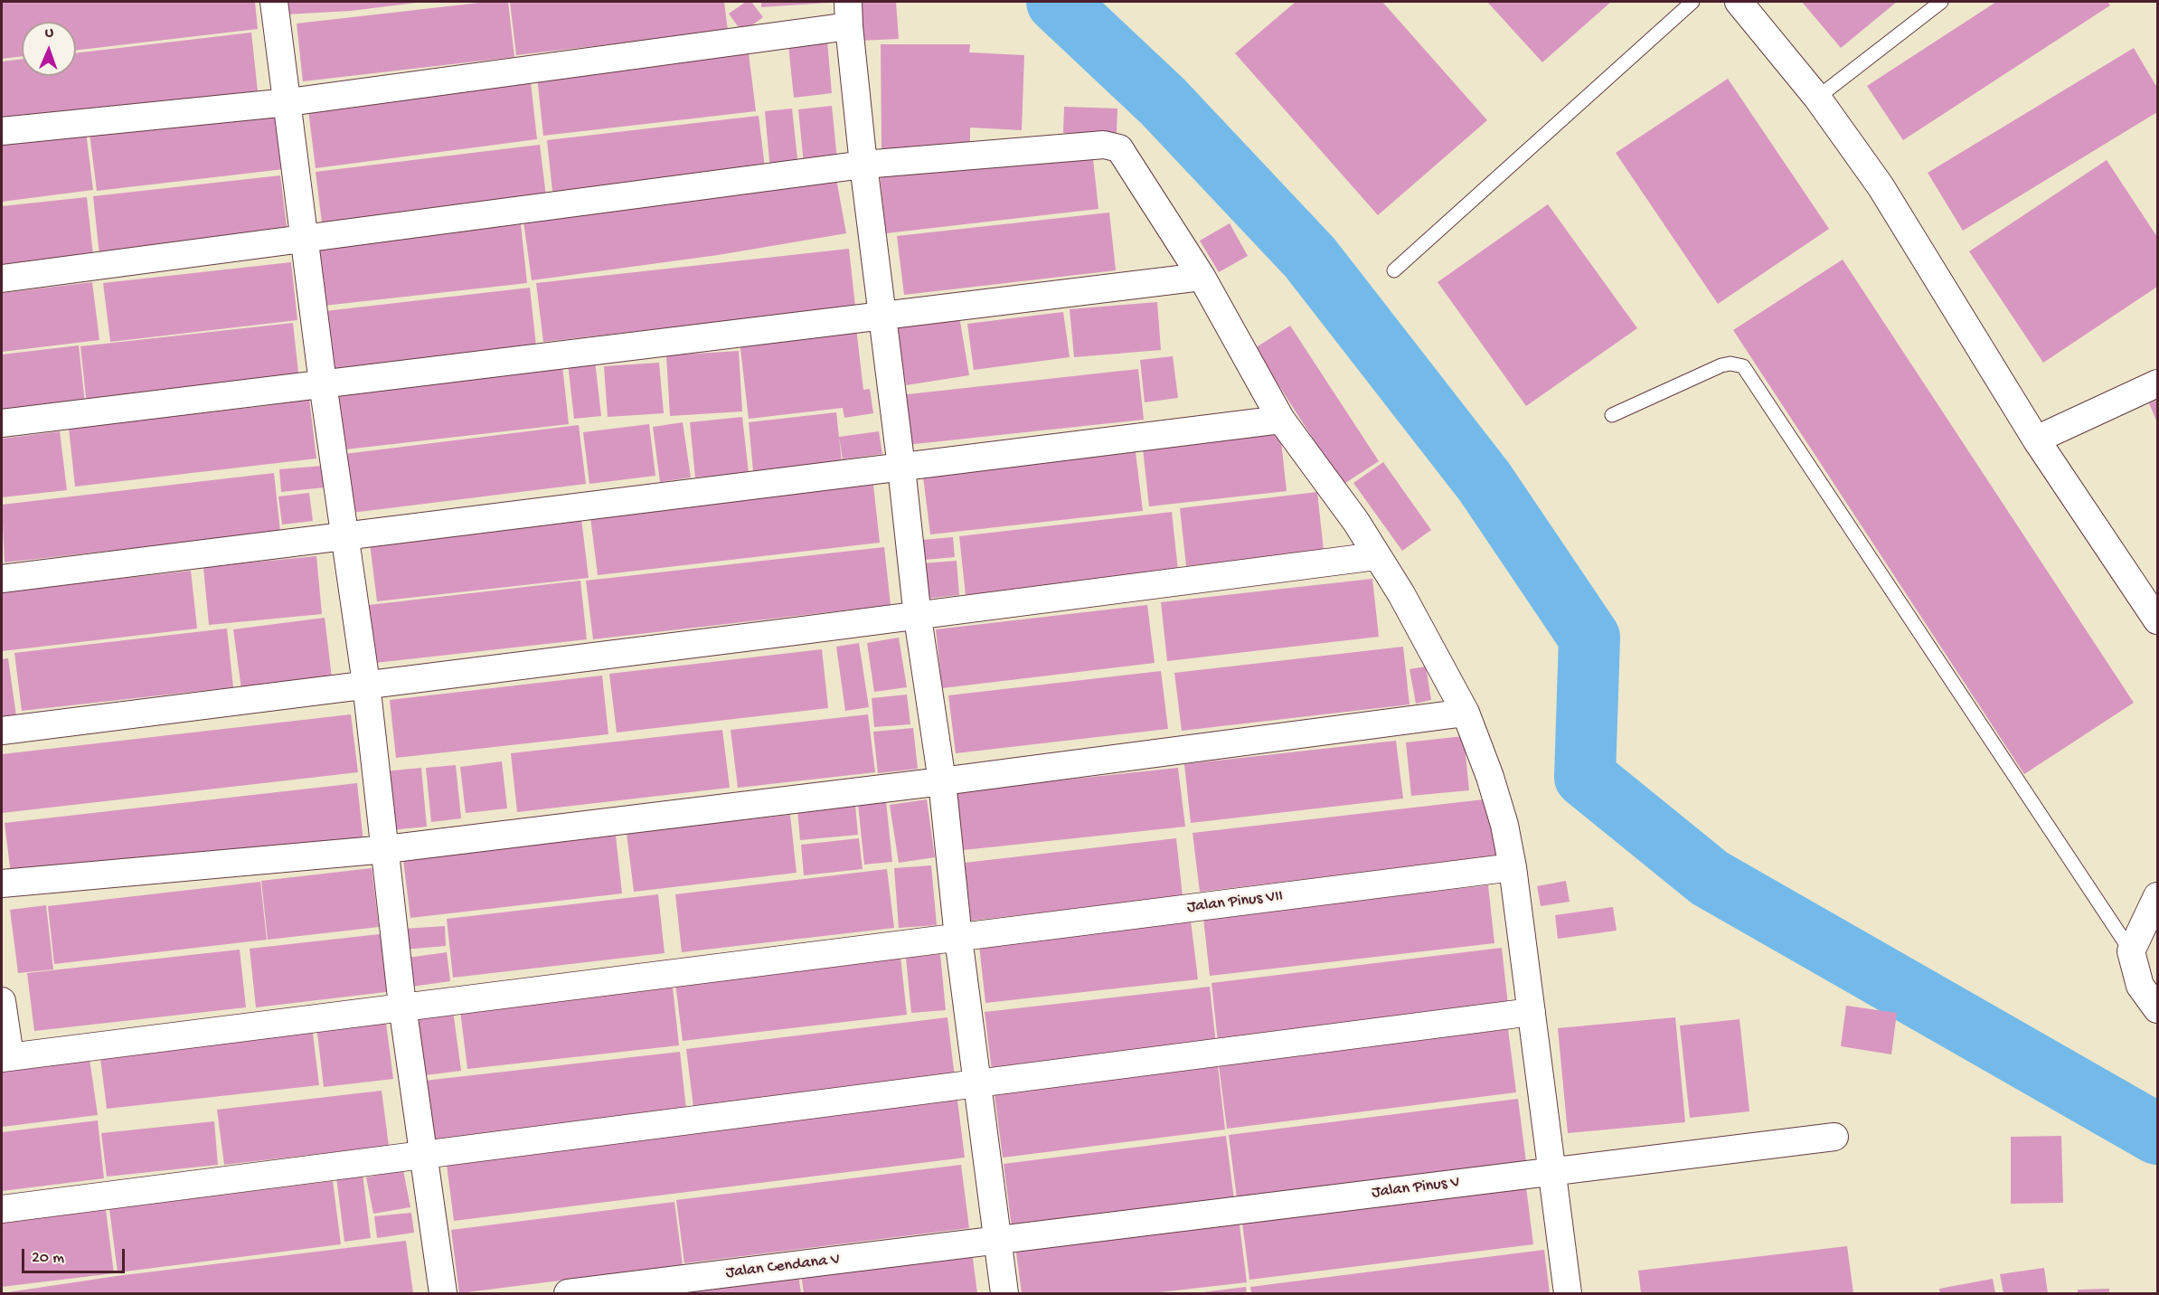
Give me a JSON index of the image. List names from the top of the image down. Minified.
{"streets":{"street":["Jalan Pinus VII","Jalan Pinus V","Jalan Cendana V"]},"crossings":[["Jalan Pinus V","Jalan Cendana V"]],"scale_bar":"20 m","north":"top"}
